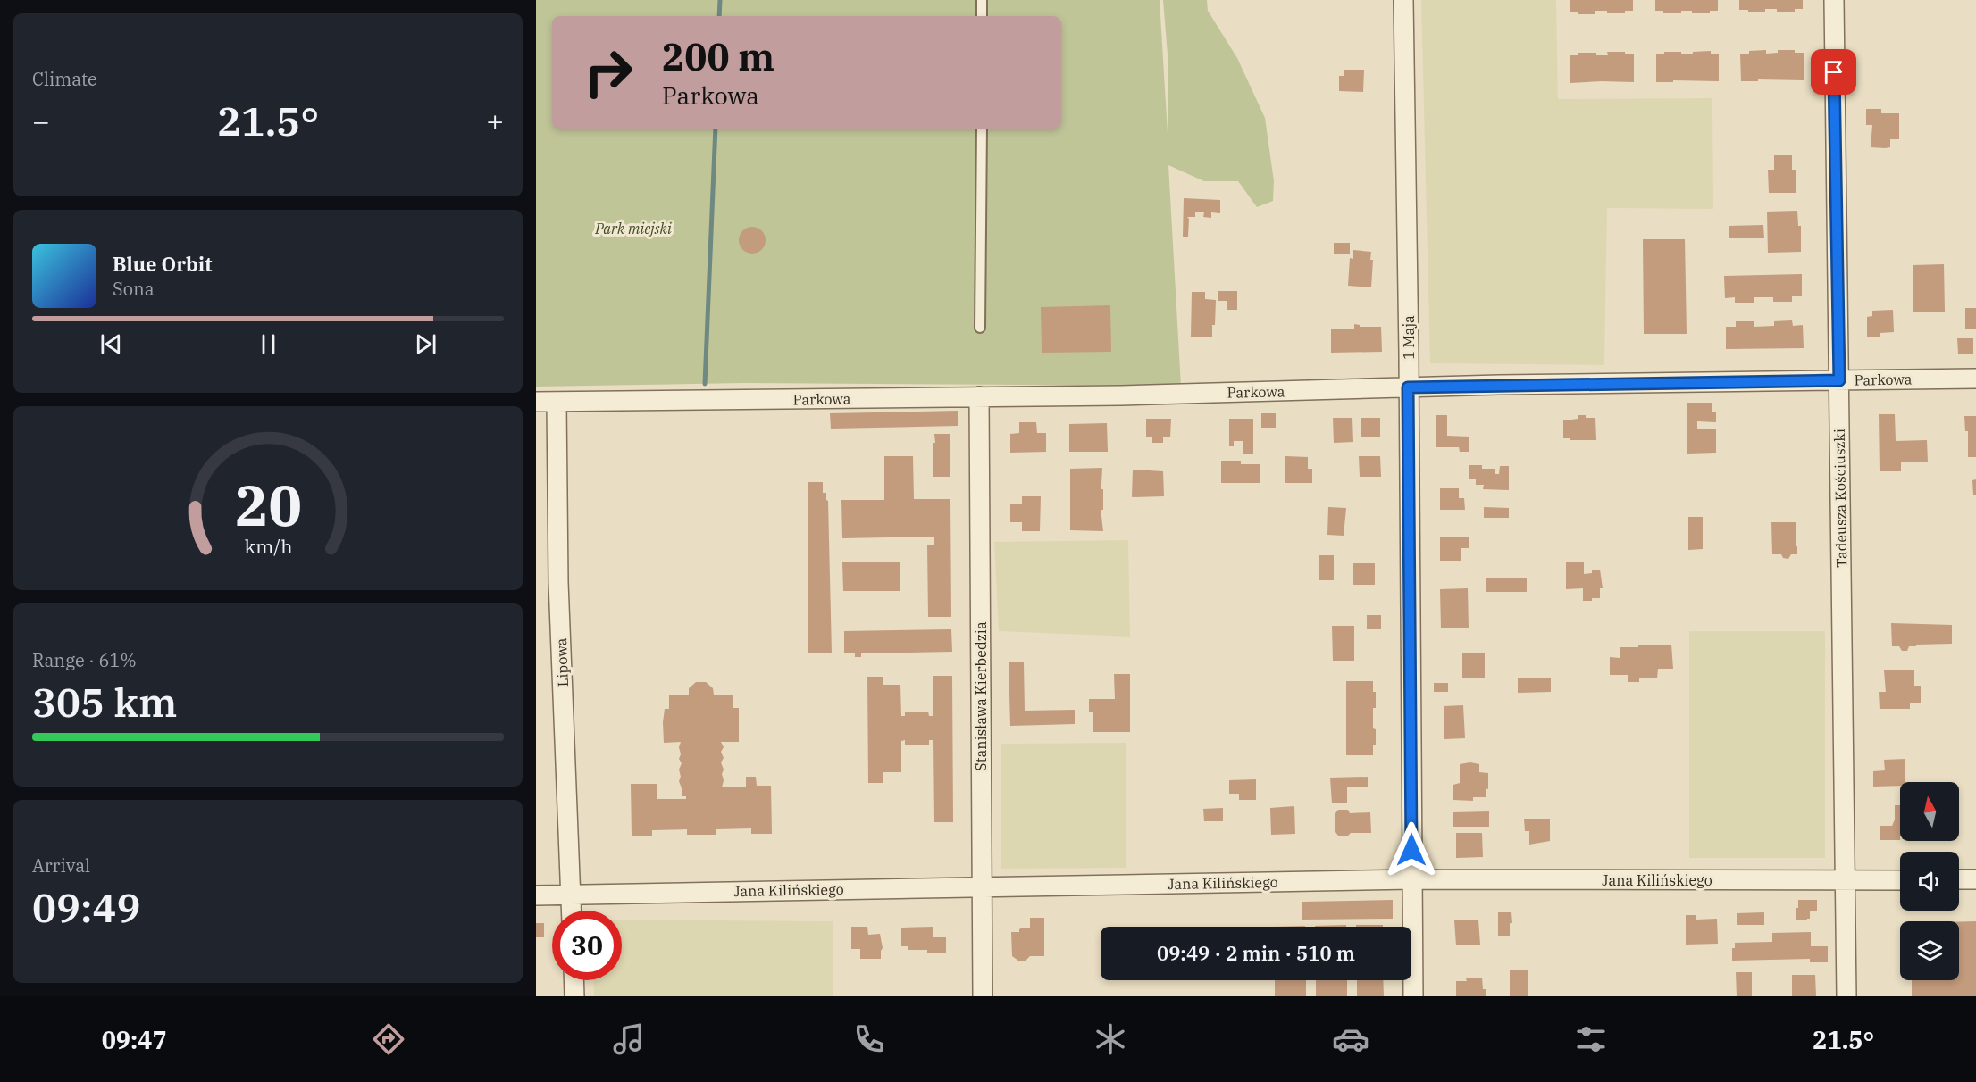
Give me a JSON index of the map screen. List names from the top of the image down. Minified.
{"streets":{"street":["1 Maja","Parkowa","Tadeusza Kościuszki","Lipowa","Stanisława Kierbedzia","Jana Kilińskiego"]},"crossings":[["1 Maja","Parkowa"],["1 Maja","Jana Kilińskiego"],["Parkowa","Tadeusza Kościuszki"],["Parkowa","Lipowa"],["Parkowa","Stanisława Kierbedzia"],["Tadeusza Kościuszki","Jana Kilińskiego"],["Lipowa","Jana Kilińskiego"],["Stanisława Kierbedzia","Jana Kilińskiego"]],"parks":["Park miejski"],"north":"top","page":{"tile":["Climate",["Range · 61%","305 km"],["Arrival","09:49"]],"turn":["200 m","Parkowa"],"heat":["−","21.5°","+"],"song":["Blue Orbit","Sona"],"limit":"30","trip":"09:49 · 2 min · 510 m","tabs":["09:47","21.5°"],"gauge":["20","km/h"]}}
